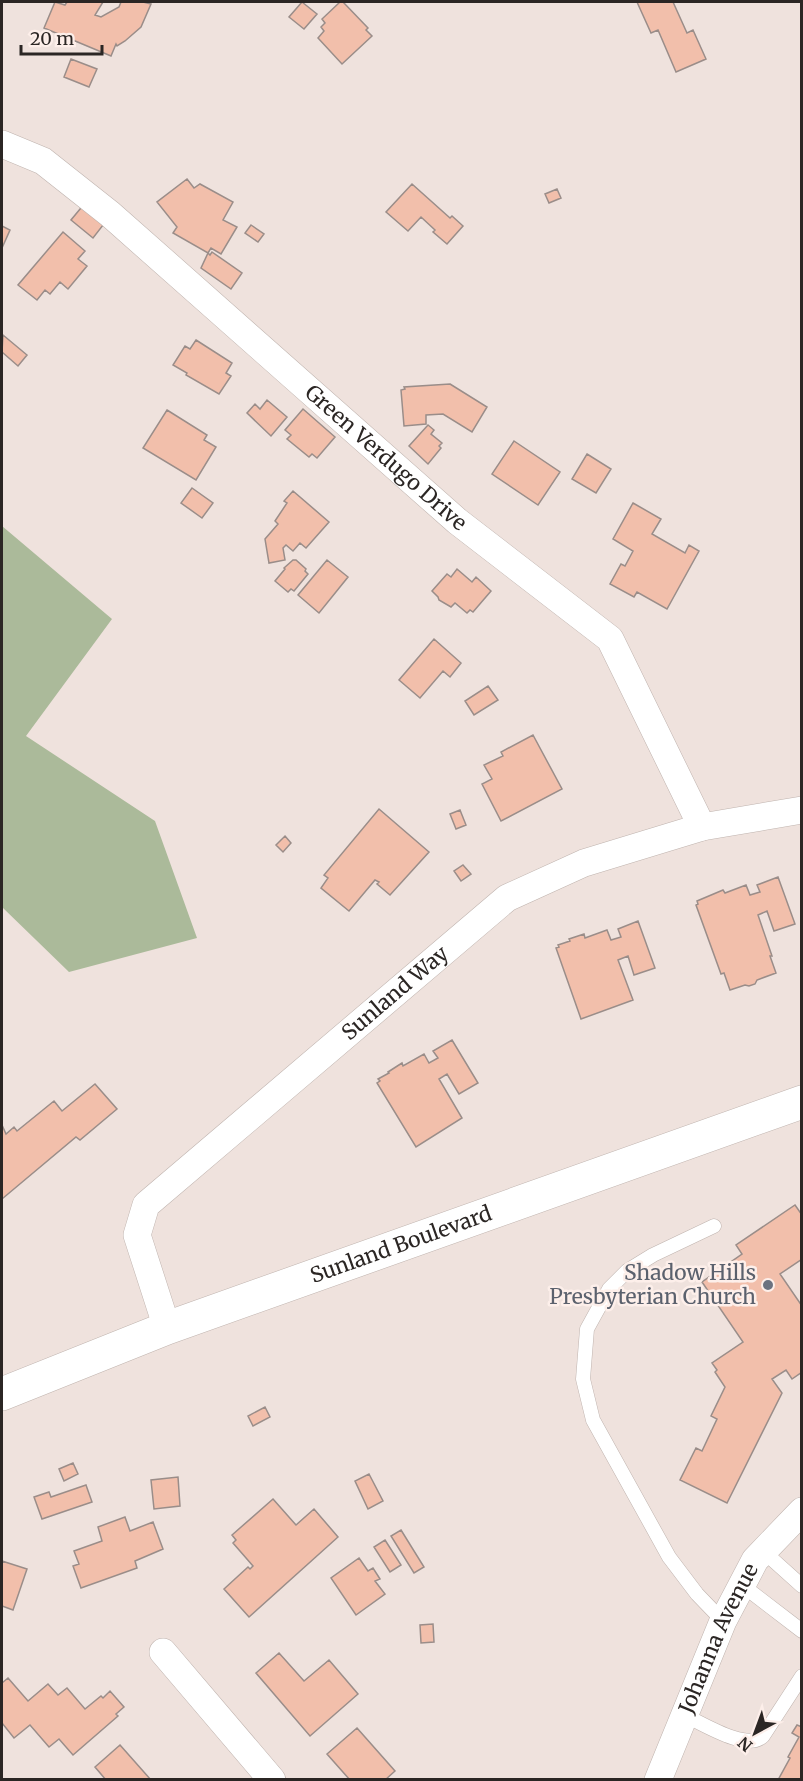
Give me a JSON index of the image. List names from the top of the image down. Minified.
{"streets":{"main road":["Sunland Boulevard"],"street":["Green Verdugo Drive","Sunland Way","Johanna Avenue"]},"crossings":[["Green Verdugo Drive","Sunland Way"],["Sunland Way","Sunland Boulevard"]],"places":["Shadow Hills Presbyterian Church"],"scale_bar":"20 m","north":"bottom left"}
